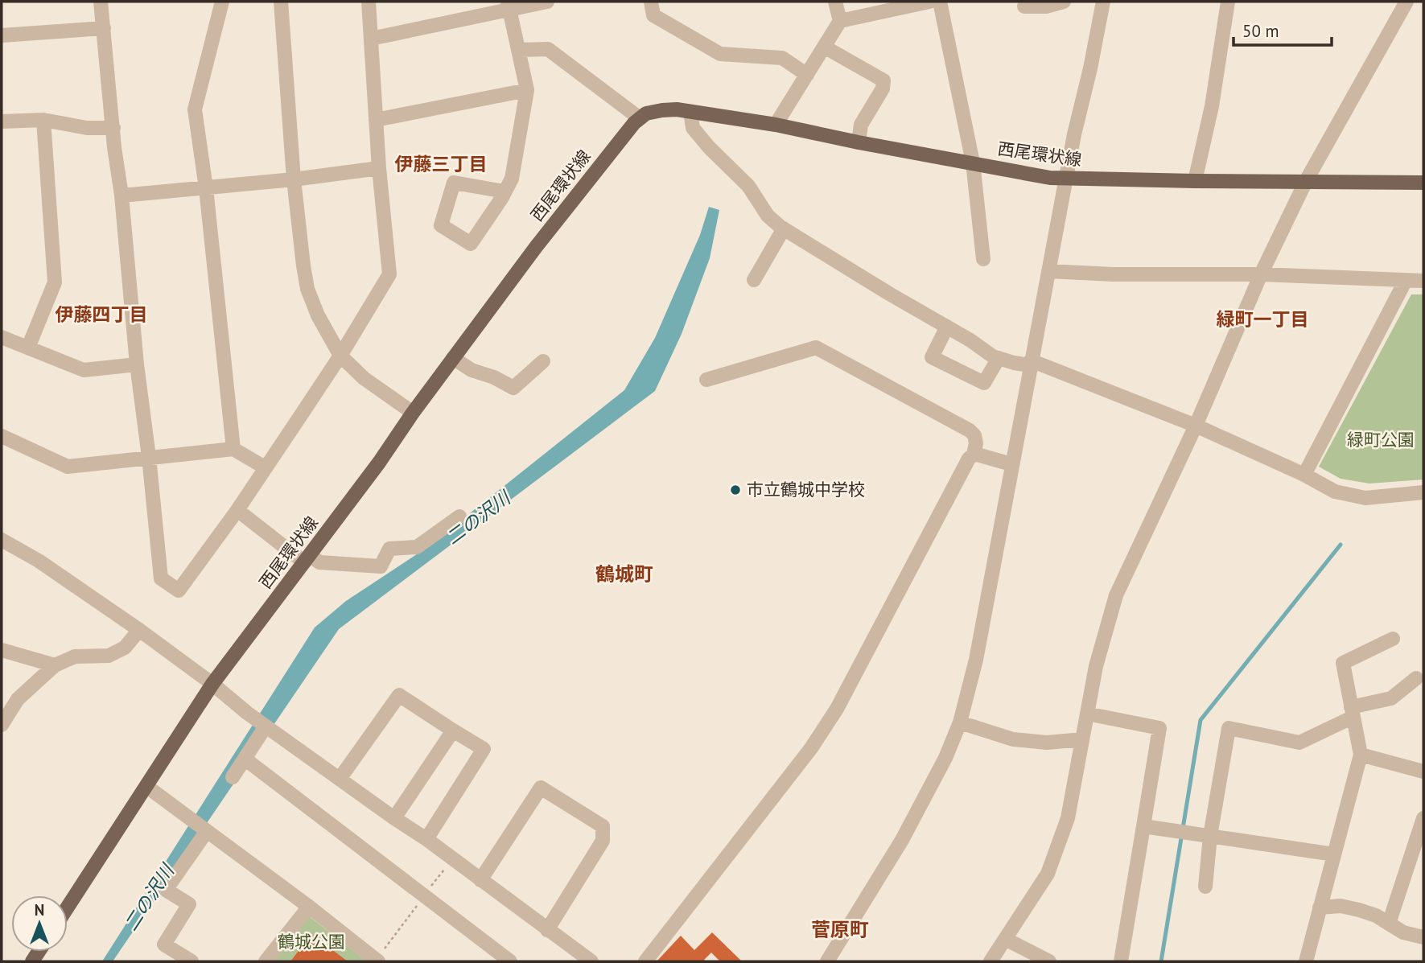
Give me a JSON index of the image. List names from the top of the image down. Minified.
{"streets":{"main road":["西尾環状線"]},"districts":["伊藤三丁目","伊藤四丁目","緑町一丁目","鶴城町","菅原町"],"water":["二の沢川"],"parks":["緑町公園","鶴城公園"],"places":["市立鶴城中学校"],"scale_bar":"50 m","north":"top"}
